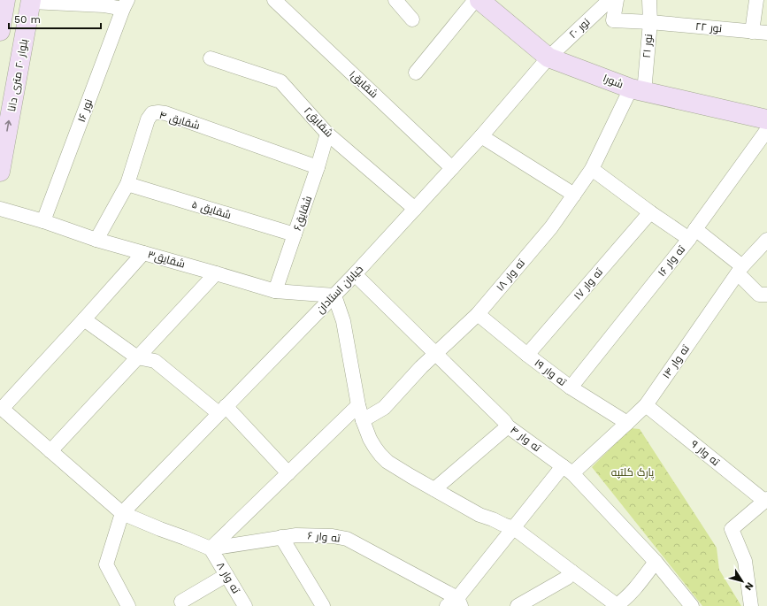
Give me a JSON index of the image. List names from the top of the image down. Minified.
{"streets":{"street":["نور ۲۲","نور ۲۰","نور ۲۱","بلوار ۲۰ متری دانا","شورا","شقایق۱","نور ۱۶","شقایق ۴","شقایق۲","شقایق ۵","شقایق۶","شقایق۳","ته وار ۱۶","ته وار ۱۸","ته وار ۱۷","خیابان استادان","ته وار ۱۴","ته وار ۱۹","ته وار ۴","ته وار ۹","ته وار ۶","ته وار ۸"]},"crossings":[["نور ۲۲","نور ۲۱"],["نور ۲۰","شورا"],["نور ۲۰","خیابان استادان"],["نور ۲۱","شورا"],["نور ۲۱","ته وار ۱۸"],["شورا","ته وار ۱۸"],["شورا","خیابان استادان"],["شقایق۱","خیابان استادان"],["نور ۱۶","شقایق۳"],["شقایق ۴","شقایق ۵"],["شقایق ۴","شقایق۶"],["شقایق ۴","شقایق۳"],["شقایق۲","شقایق۶"],["شقایق۲","خیابان استادان"],["شقایق ۵","شقایق۶"],["شقایق۶","شقایق۳"],["شقایق۳","خیابان استادان"],["ته وار ۱۶","ته وار ۱۹"],["ته وار ۱۸","ته وار ۱۹"],["ته وار ۱۸","ته وار ۴"],["ته وار ۱۷","ته وار ۱۹"],["خیابان استادان","ته وار ۴"],["ته وار ۱۴","ته وار ۱۹"],["ته وار ۱۴","ته وار ۴"],["ته وار ۱۴","ته وار ۹"],["ته وار ۱۴","ته وار ۶"],["ته وار ۶","ته وار ۸"]],"one_way":["بلوار ۲۰ متری دانا"],"parks":["پارک کلتپه"],"scale_bar":"50 m","north":"bottom right"}
